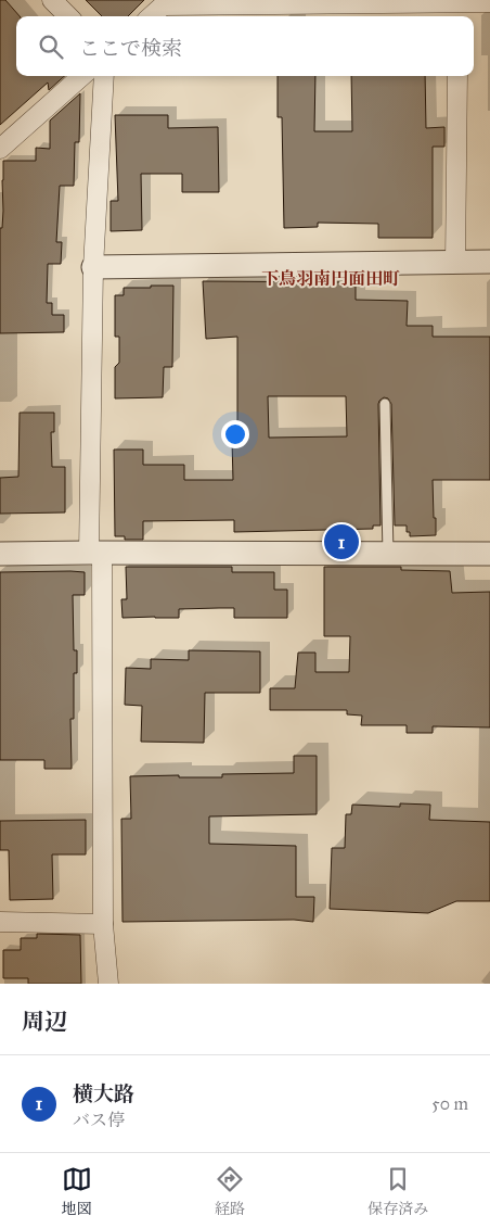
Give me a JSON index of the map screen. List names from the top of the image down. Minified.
{"districts":["下鳥羽南円面田町"],"page":{"search":"ここで検索","pins":"1","heading":"周辺","list":[{"mark":"1","name":"横大路","note":"バス停","value":"50 m"}],"nav":["地図","経路","保存済み"]}}
